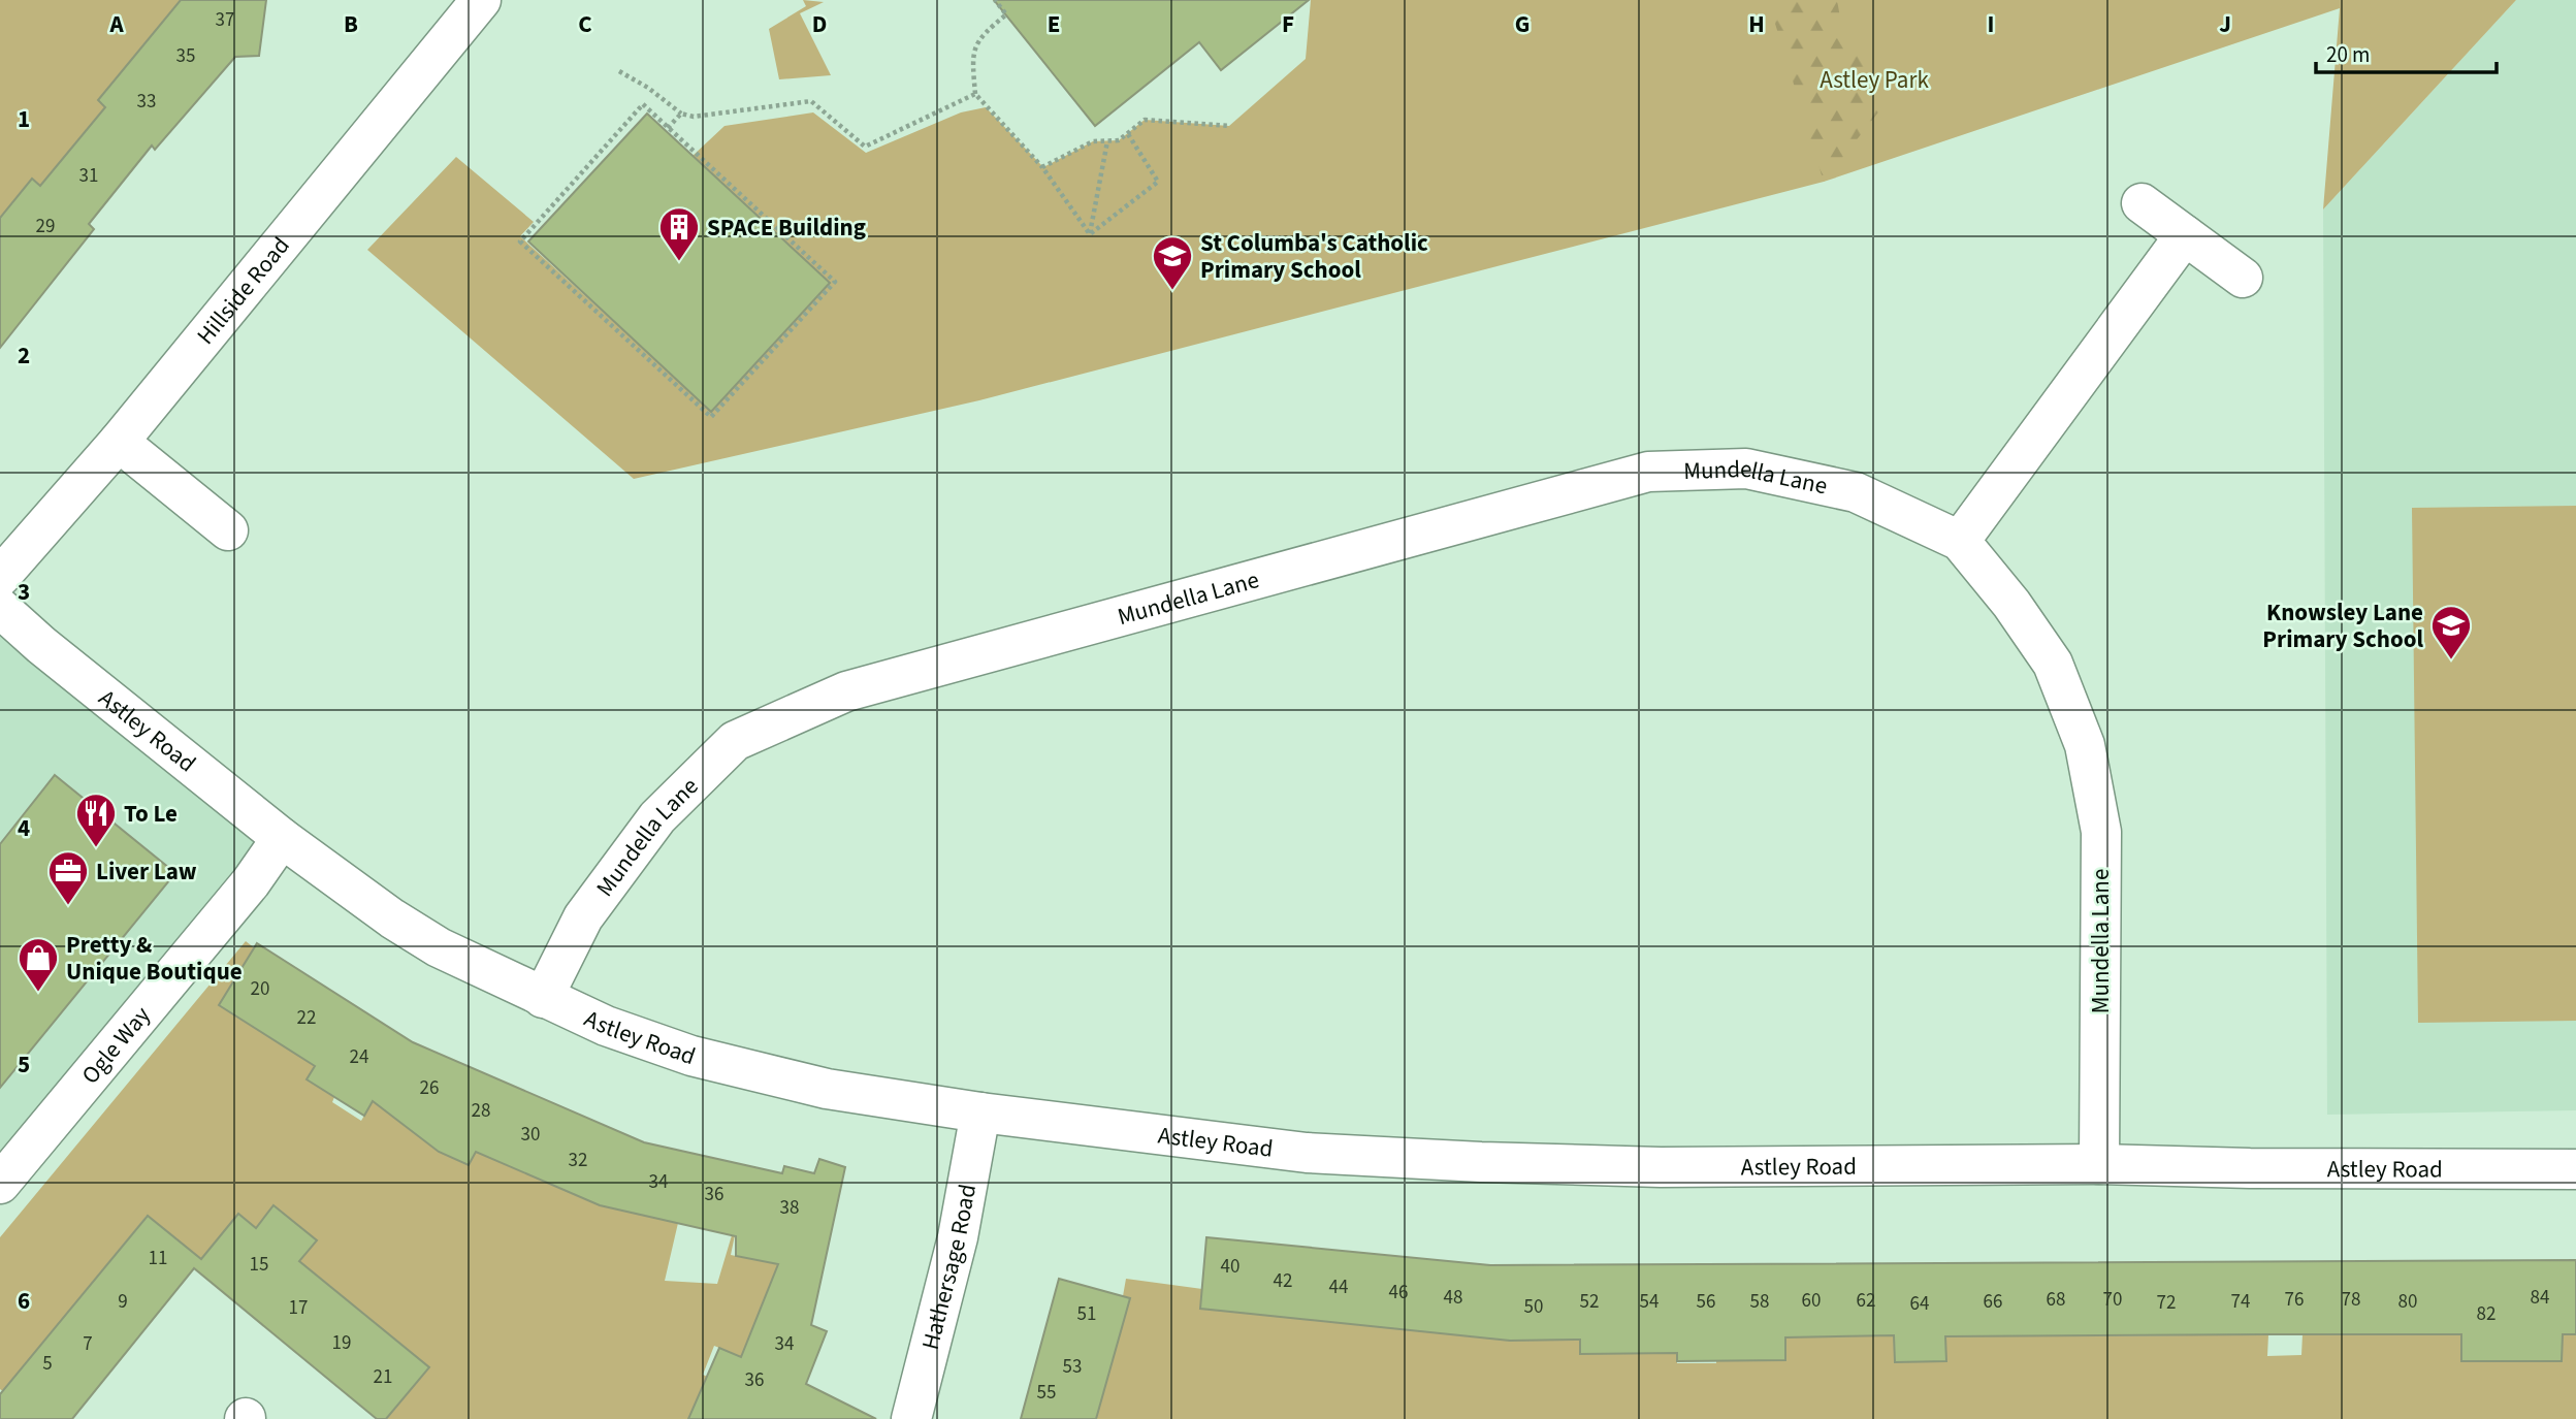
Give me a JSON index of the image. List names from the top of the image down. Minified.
{"streets":{"street":["Hillside Road","Mundella Lane","Astley Road","Ogle Way","Hathersage Road"]},"crossings":[["Mundella Lane","Astley Road"],["Astley Road","Ogle Way"],["Astley Road","Hathersage Road"]],"parks":["Astley Park"],"places":{"building":["SPACE Building"],"school or university":["St Columba's Catholic Primary School","Knowsley Lane Primary School"],"restaurant":["To Le"],"office":["Liver Law"],"shop":["Pretty & Unique Boutique"]},"house_numbers":["37","35","33","31","29","20","22","24","26","28","30","32","34","36","38","11","15","40","42","44","46","48","84","68","70","76","78","60","62","9","52","54","56","58","66","74","80","72","64","50","17","51","82","19","7","34","5","53","21","36","55"],"scale_bar":"20 m","grid":{"columns":["A","B","C","D","E","F","G","H","I","J"],"rows":["1","2","3","4","5","6"]}}
